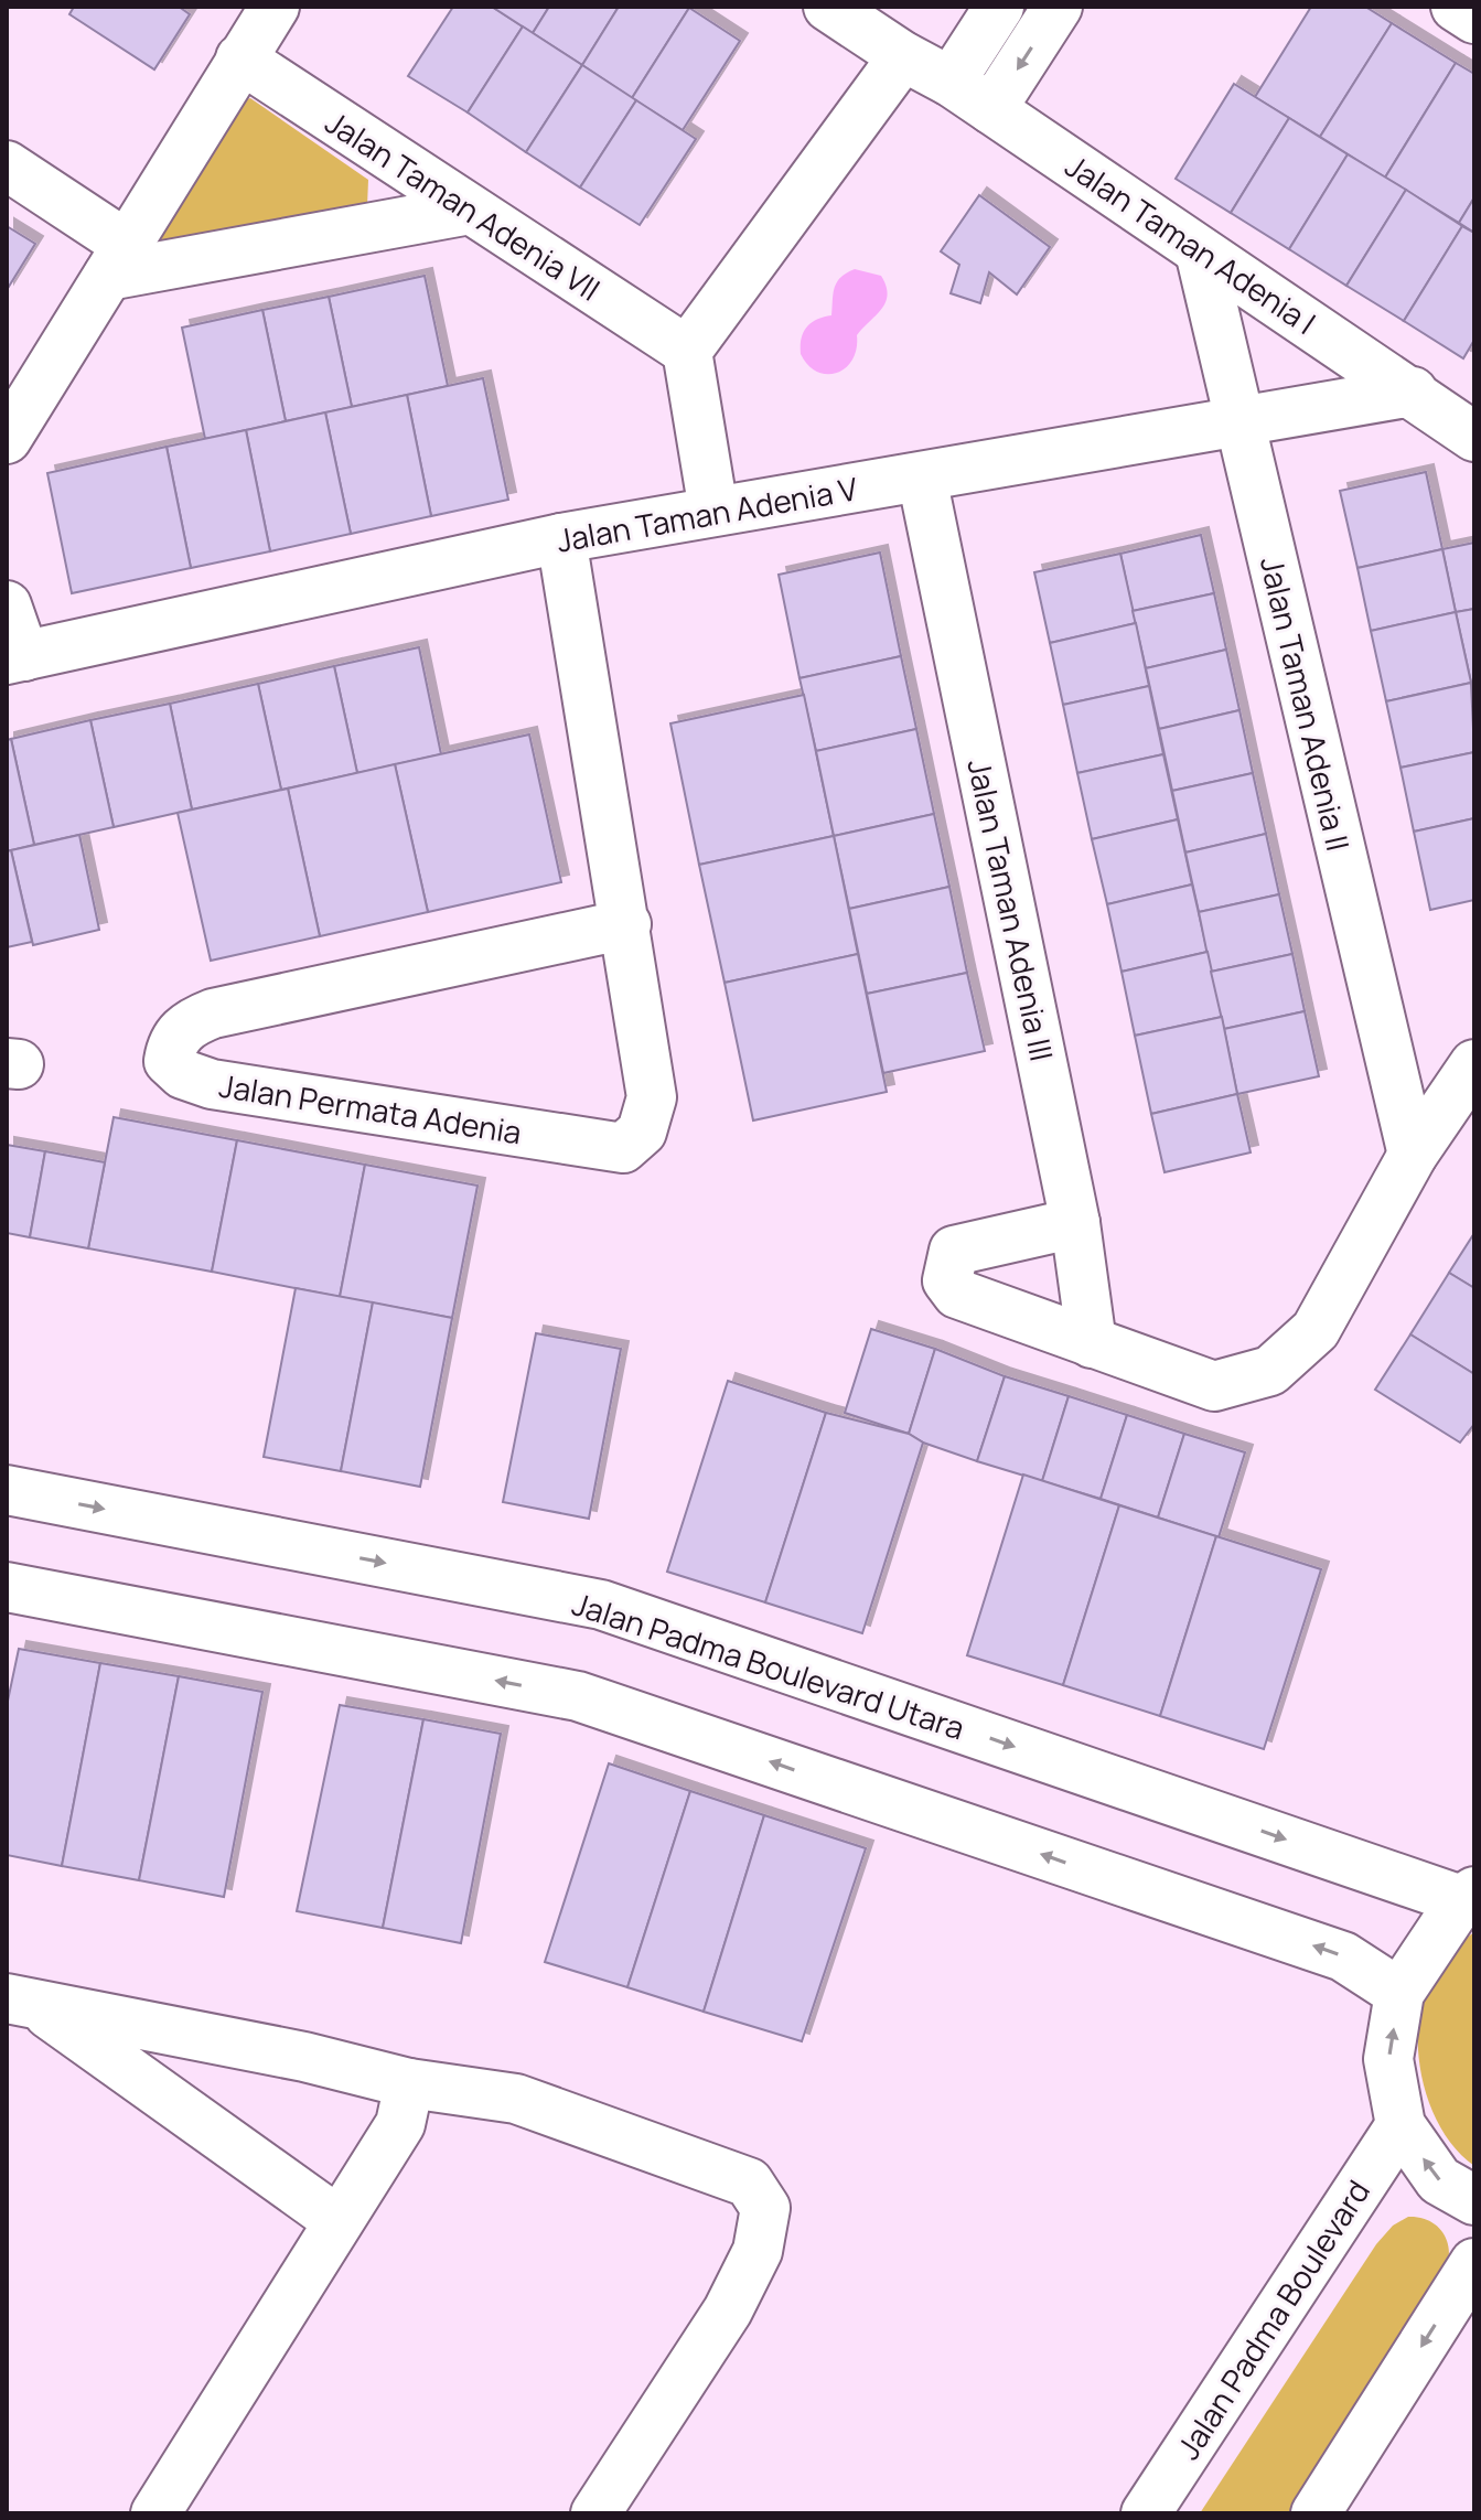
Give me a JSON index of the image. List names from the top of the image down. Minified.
{"streets":{"street":["Jalan Taman Adenia VII","Jalan Taman Adenia I","Jalan Taman Adenia V","Jalan Taman Adenia II","Jalan Taman Adenia III","Jalan Permata Adenia","Jalan Padma Boulevard Utara","Jalan Padma Boulevard"]},"crossings":[["Jalan Taman Adenia I","Jalan Taman Adenia V"],["Jalan Taman Adenia I","Jalan Taman Adenia II"],["Jalan Taman Adenia V","Jalan Taman Adenia II"],["Jalan Taman Adenia V","Jalan Taman Adenia III"],["Jalan Taman Adenia V","Jalan Permata Adenia"]]}
